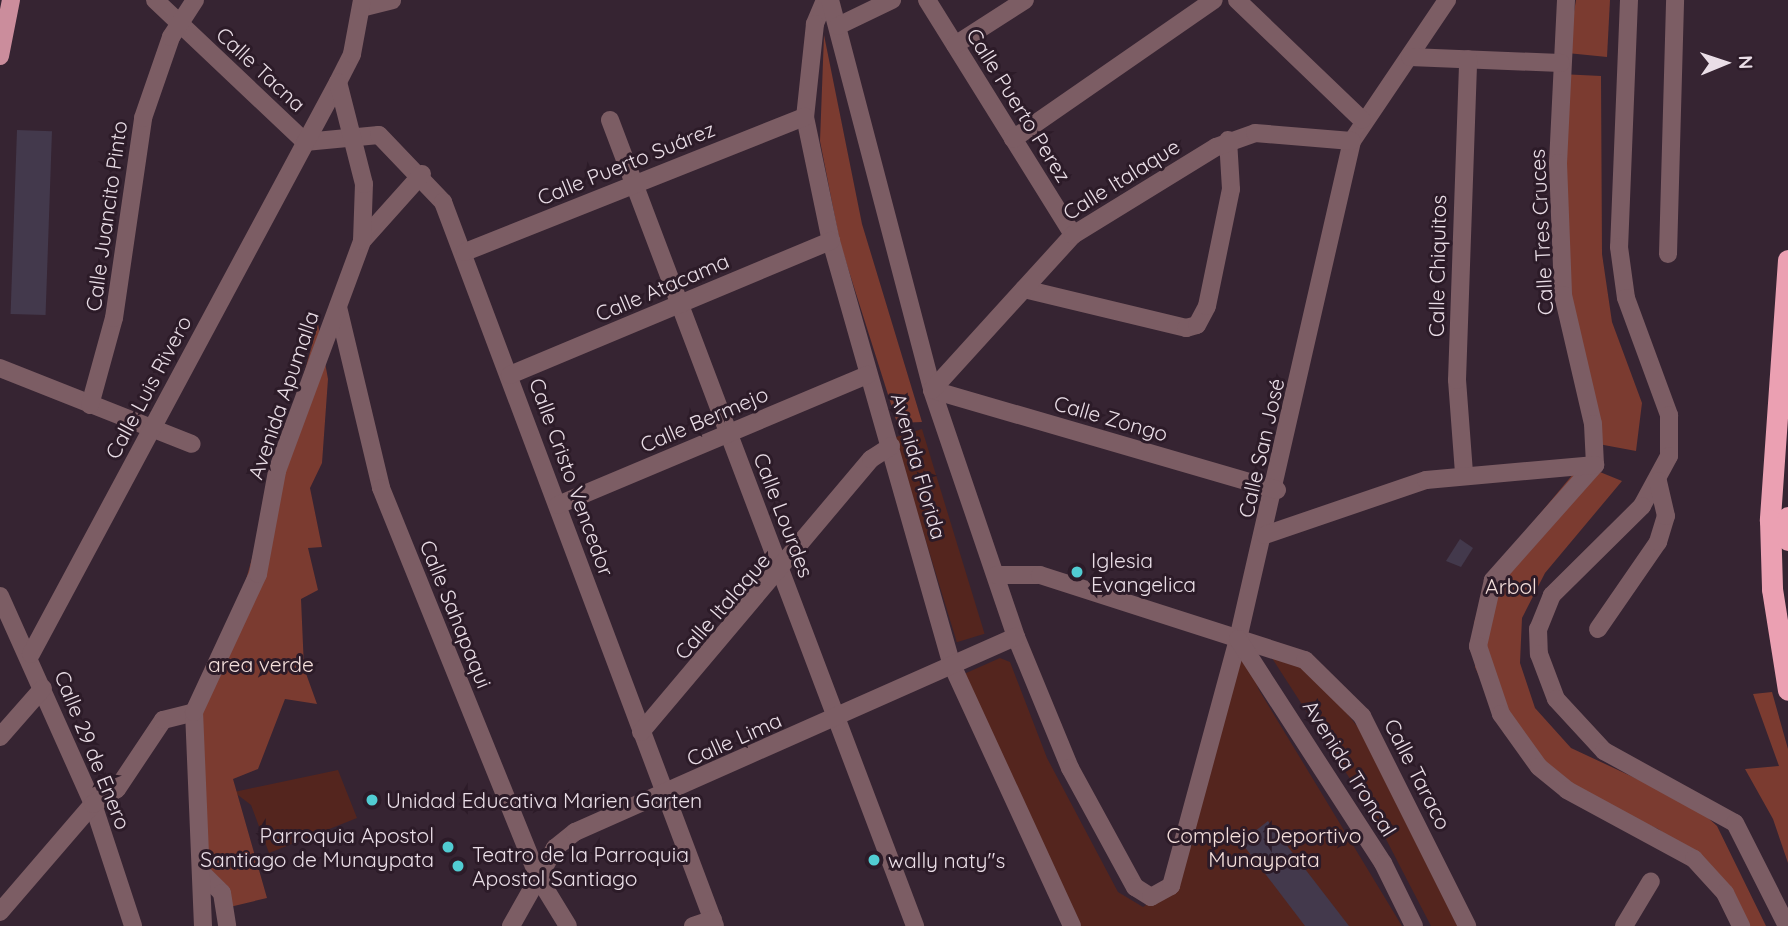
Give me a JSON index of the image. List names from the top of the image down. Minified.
{"streets":{"street":["Calle Tacna","Calle Puerto Perez","Calle Puerto Suárez","Calle Italaque","Calle Juancito Pinto","Calle Tres Cruces","Calle Chiquitos","Calle Atacama","Calle Luis Rivero","Avenida Apumalla","Calle Zongo","Calle Bermejo","Calle San José","Avenida Florida","Calle Cristo Vencedor","Calle Lourdes","Calle Sahapaqui","Calle Lima","Calle 29 de Enero","Avenida Troncal","Calle Taraco"]},"crossings":[["Calle Tacna","Calle Juancito Pinto"],["Calle Tacna","Calle Luis Rivero"],["Calle Tacna","Calle Cristo Vencedor"],["Calle Puerto Perez","Calle Italaque"],["Calle Puerto Suárez","Avenida Florida"],["Calle Puerto Suárez","Calle Cristo Vencedor"],["Calle Puerto Suárez","Calle Lourdes"],["Calle Italaque","Calle Zongo"],["Calle Italaque","Calle San José"],["Calle Italaque","Avenida Florida"],["Calle Italaque","Calle Cristo Vencedor"],["Calle Italaque","Calle Lourdes"],["Calle Atacama","Avenida Florida"],["Calle Atacama","Calle Cristo Vencedor"],["Calle Atacama","Calle Lourdes"],["Calle Luis Rivero","Avenida Apumalla"],["Calle Luis Rivero","Calle Cristo Vencedor"],["Calle Luis Rivero","Calle 29 de Enero"],["Avenida Apumalla","Calle Cristo Vencedor"],["Avenida Apumalla","Calle Sahapaqui"],["Calle Zongo","Calle San José"],["Calle Zongo","Avenida Florida"],["Calle Bermejo","Avenida Florida"],["Calle Bermejo","Calle Cristo Vencedor"],["Calle Bermejo","Calle Lourdes"],["Calle San José","Avenida Florida"],["Calle San José","Avenida Troncal"],["Calle San José","Calle Taraco"],["Avenida Florida","Calle Lima"],["Calle Cristo Vencedor","Calle Lima"],["Calle Lourdes","Calle Lima"],["Calle Sahapaqui","Calle Lima"],["Avenida Troncal","Calle Taraco"]],"parks":["Arbol","area verde","Complejo Deportivo Munaypata"],"places":["Iglesia Evangelica","Unidad Educativa Marien Garten","Parroquia Apostol Santiago de Munaypata","wally naty\"s","Teatro de la Parroquia Apostol Santiago"],"north":"right"}
